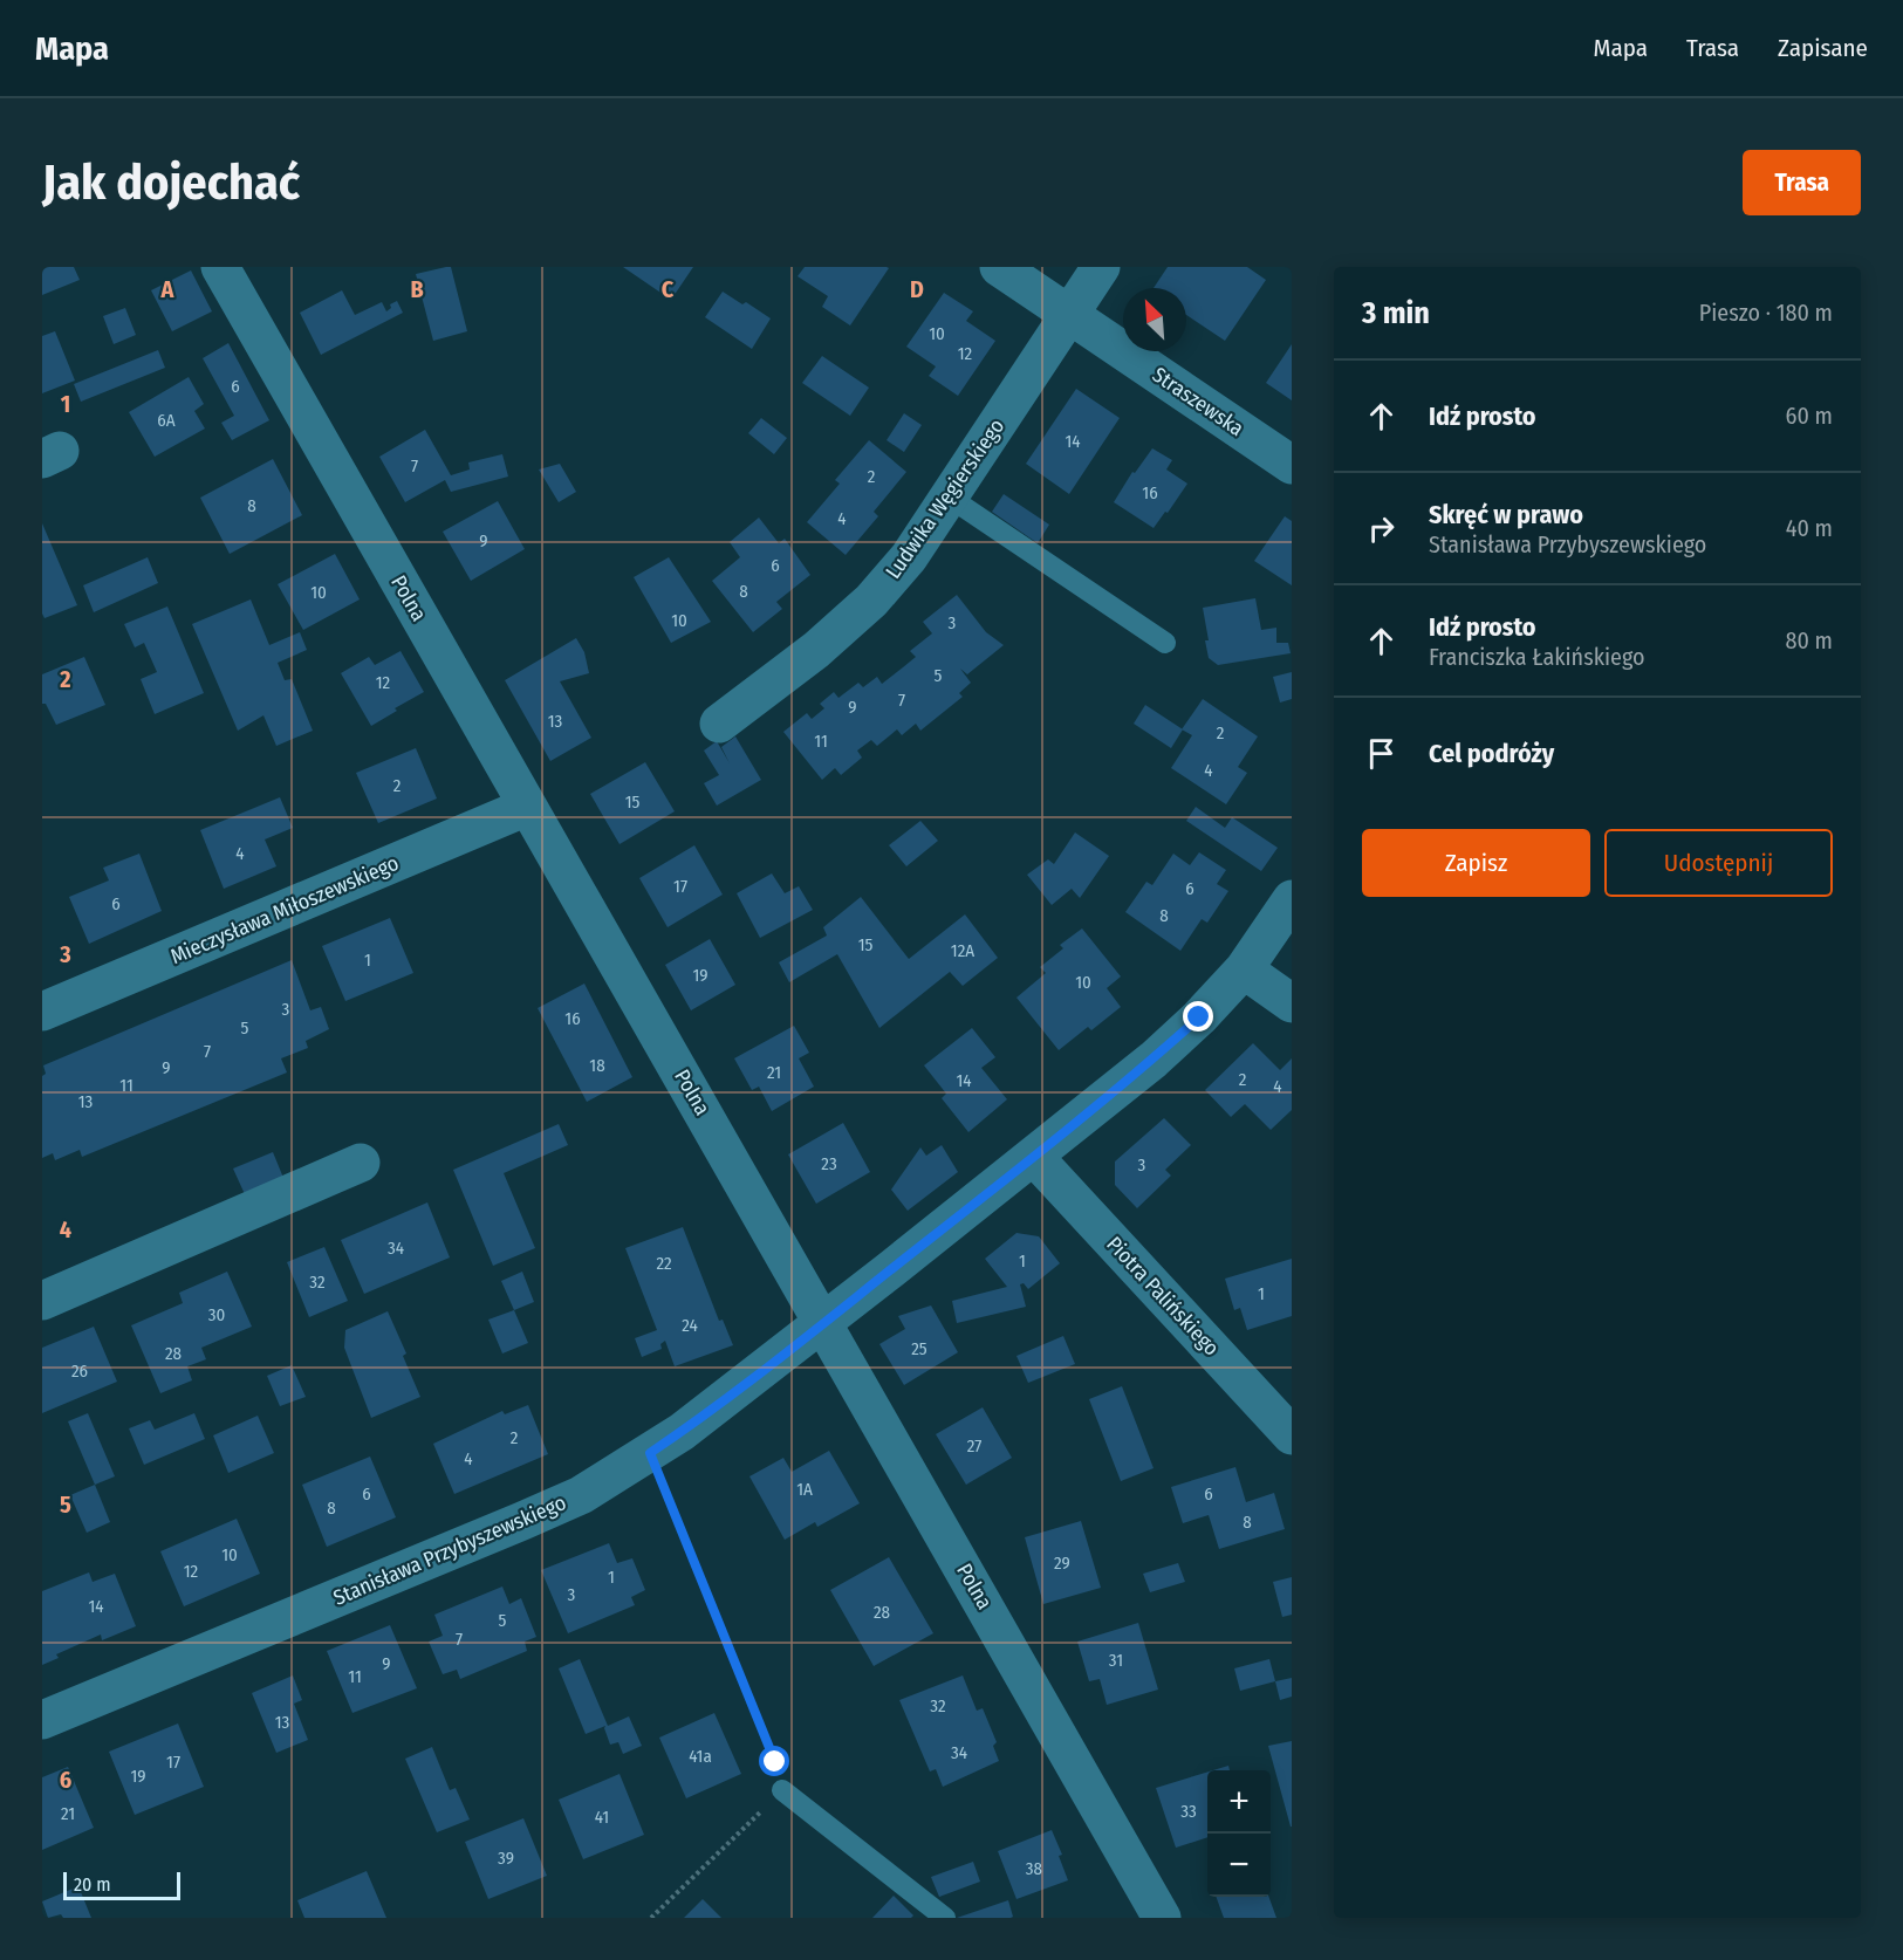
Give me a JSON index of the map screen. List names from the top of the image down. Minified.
{"streets":{"street":["Straszewska","Ludwika Węgierskiego","Polna","Mieczysława Miłoszewskiego","Piotra Palińskiego","Stanisława Przybyszewskiego"]},"crossings":[["Straszewska","Ludwika Węgierskiego"],["Polna","Mieczysława Miłoszewskiego"],["Polna","Stanisława Przybyszewskiego"],["Piotra Palińskiego","Stanisława Przybyszewskiego"]],"house_numbers":["10","12","6","6A","14","7","2","16","8","4","9","6","8","10","10","3","5","12","7","9","13","2","11","4","2","15","4","17","6","6","8","15","12A","1","19","10","3","16","5","7","18","9","21","2","14","11","4","13","23","3","34","1","22","32","1","30","24","25","28","26","2","27","4","1A","6","6","8","8","10","29","12","1","3","14","28","5","7","31","9","11","32","13","34","41a","17","19","33","21","41","39","38"],"scale_bar":"20 m","north":"top left","page":{"header":"Mapa","nav":["Mapa","Trasa","Zapisane"],"buttons":["Trasa",["Zapisz","Udostępnij"]],"title":"Jak dojechać","heading":["3 min","Pieszo · 180 m"],"list":[["Idź prosto","60 m"],["Skręć w prawo","Stanisława Przybyszewskiego","40 m"],["Idź prosto","Franciszka Łakińskiego","80 m"],"Cel podróży"],"map_buttons":["+","−"],"scale":"20 m"},"grid":{"columns":["A","B","C","D"],"rows":["1","2","3","4","5","6"]}}
